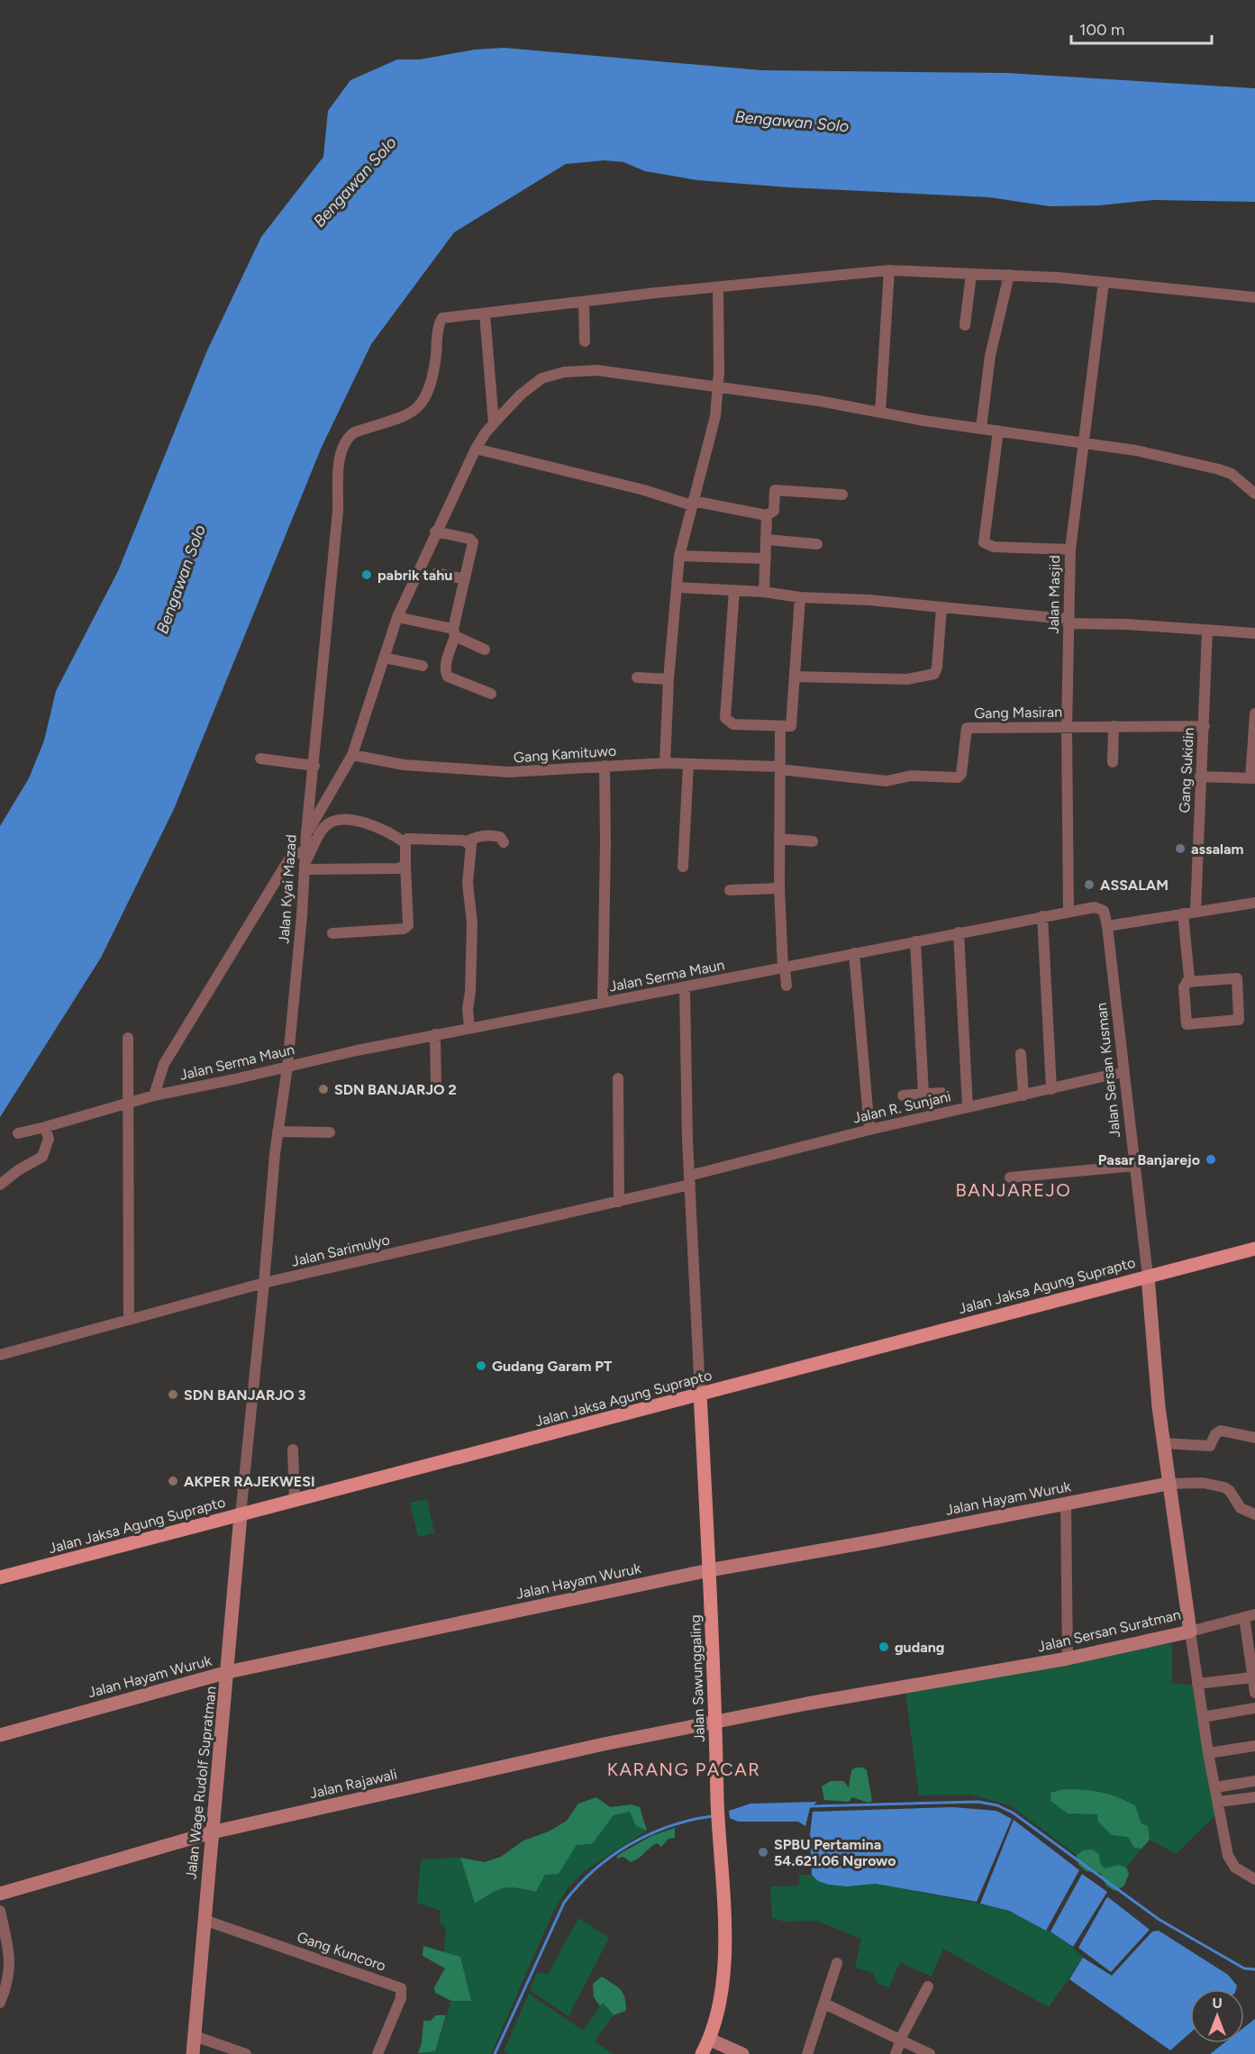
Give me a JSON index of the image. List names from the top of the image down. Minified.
{"streets":{"main road":["Jalan Jaksa Agung Suprapto","Jalan Hayam Wuruk","Jalan Sersan Suratman","Jalan Sawunggaling","Jalan Wage Rudolf Supratman","Jalan Rajawali"],"street":["Jalan Masjid","Gang Masiran","Gang Kamituwo","Gang Sukidin","Jalan Kyai Mazad","Jalan Serma Maun","Jalan Sersan Kusman","Jalan R. Sunjani","Jalan Sarimulyo","Gang Kuncoro"]},"crossings":[["Jalan Masjid","Gang Masiran"],["Jalan Masjid","Jalan Serma Maun"],["Gang Masiran","Gang Kamituwo"],["Gang Masiran","Gang Sukidin"],["Jalan Kyai Mazad","Jalan Serma Maun"],["Jalan Kyai Mazad","Jalan Sarimulyo"],["Jalan Kyai Mazad","Jalan Jaksa Agung Suprapto"],["Jalan Kyai Mazad","Jalan Wage Rudolf Supratman"],["Jalan Serma Maun","Jalan Sersan Kusman"],["Jalan Sersan Kusman","Jalan R. Sunjani"],["Jalan Sersan Kusman","Jalan Jaksa Agung Suprapto"],["Jalan Sersan Kusman","Jalan Sersan Suratman"],["Jalan R. Sunjani","Jalan Sarimulyo"],["Jalan Jaksa Agung Suprapto","Jalan Sersan Suratman"],["Jalan Jaksa Agung Suprapto","Jalan Sawunggaling"],["Jalan Jaksa Agung Suprapto","Jalan Wage Rudolf Supratman"],["Jalan Hayam Wuruk","Jalan Sersan Suratman"],["Jalan Hayam Wuruk","Jalan Sawunggaling"],["Jalan Hayam Wuruk","Jalan Wage Rudolf Supratman"],["Jalan Sersan Suratman","Jalan Sawunggaling"],["Jalan Sersan Suratman","Jalan Rajawali"],["Jalan Sawunggaling","Jalan Rajawali"],["Jalan Wage Rudolf Supratman","Jalan Rajawali"],["Jalan Wage Rudolf Supratman","Gang Kuncoro"]],"districts":["BANJAREJO","KARANG PACAR"],"water":["Bengawan Solo"],"places":["pabrik tahu","assalam","ASSALAM","SDN BANJARJO 2","Pasar Banjarejo","Gudang Garam PT","SDN BANJARJO 3","AKPER RAJEKWESI","gudang","SPBU Pertamina 54.621.06 Ngrowo"],"scale_bar":"100 m","north":"top"}
